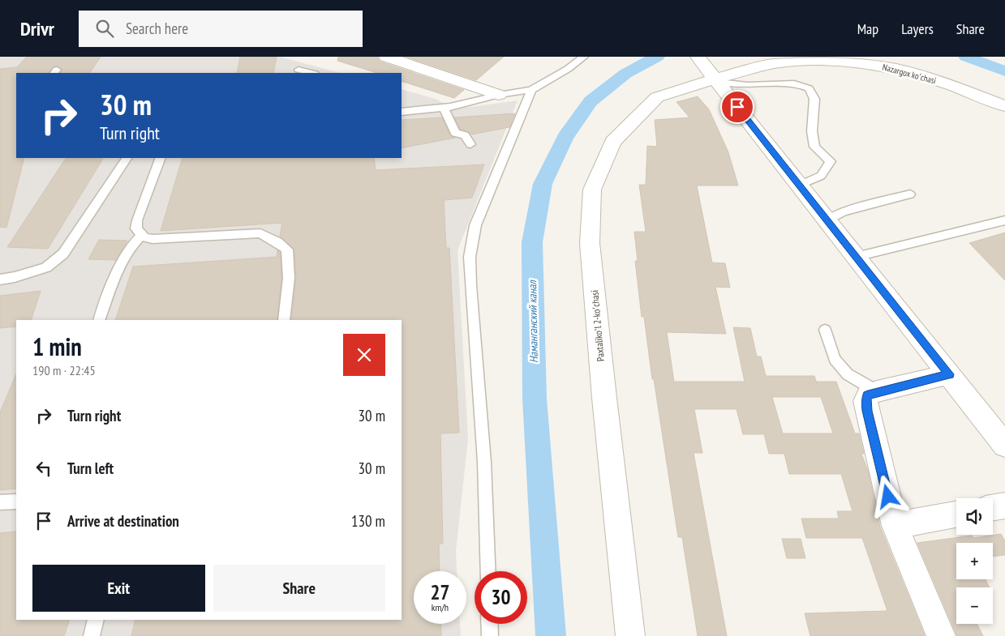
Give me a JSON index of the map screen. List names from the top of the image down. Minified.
{"streets":{"street":["Nazargox koʻchasi","Paxtalikoʻl 2-koʻchasi"]},"crossings":[["Nazargox koʻchasi","Paxtalikoʻl 2-koʻchasi"]],"water":["Наманганский канал"],"page":{"header":"Drivr","search":"Search here","nav":["Map","Layers","Share"],"turn":["30 m","Turn right"],"heading":["1 min","190 m · 22:45"],"list":[{"name":"Turn right","value":"30 m"},{"name":"Turn left","value":"30 m"},{"name":"Arrive at destination","value":"130 m"}],"map_buttons":["+","−"],"buttons":["Exit","Share"],"speed":"27 km/h","limit":"30"}}
